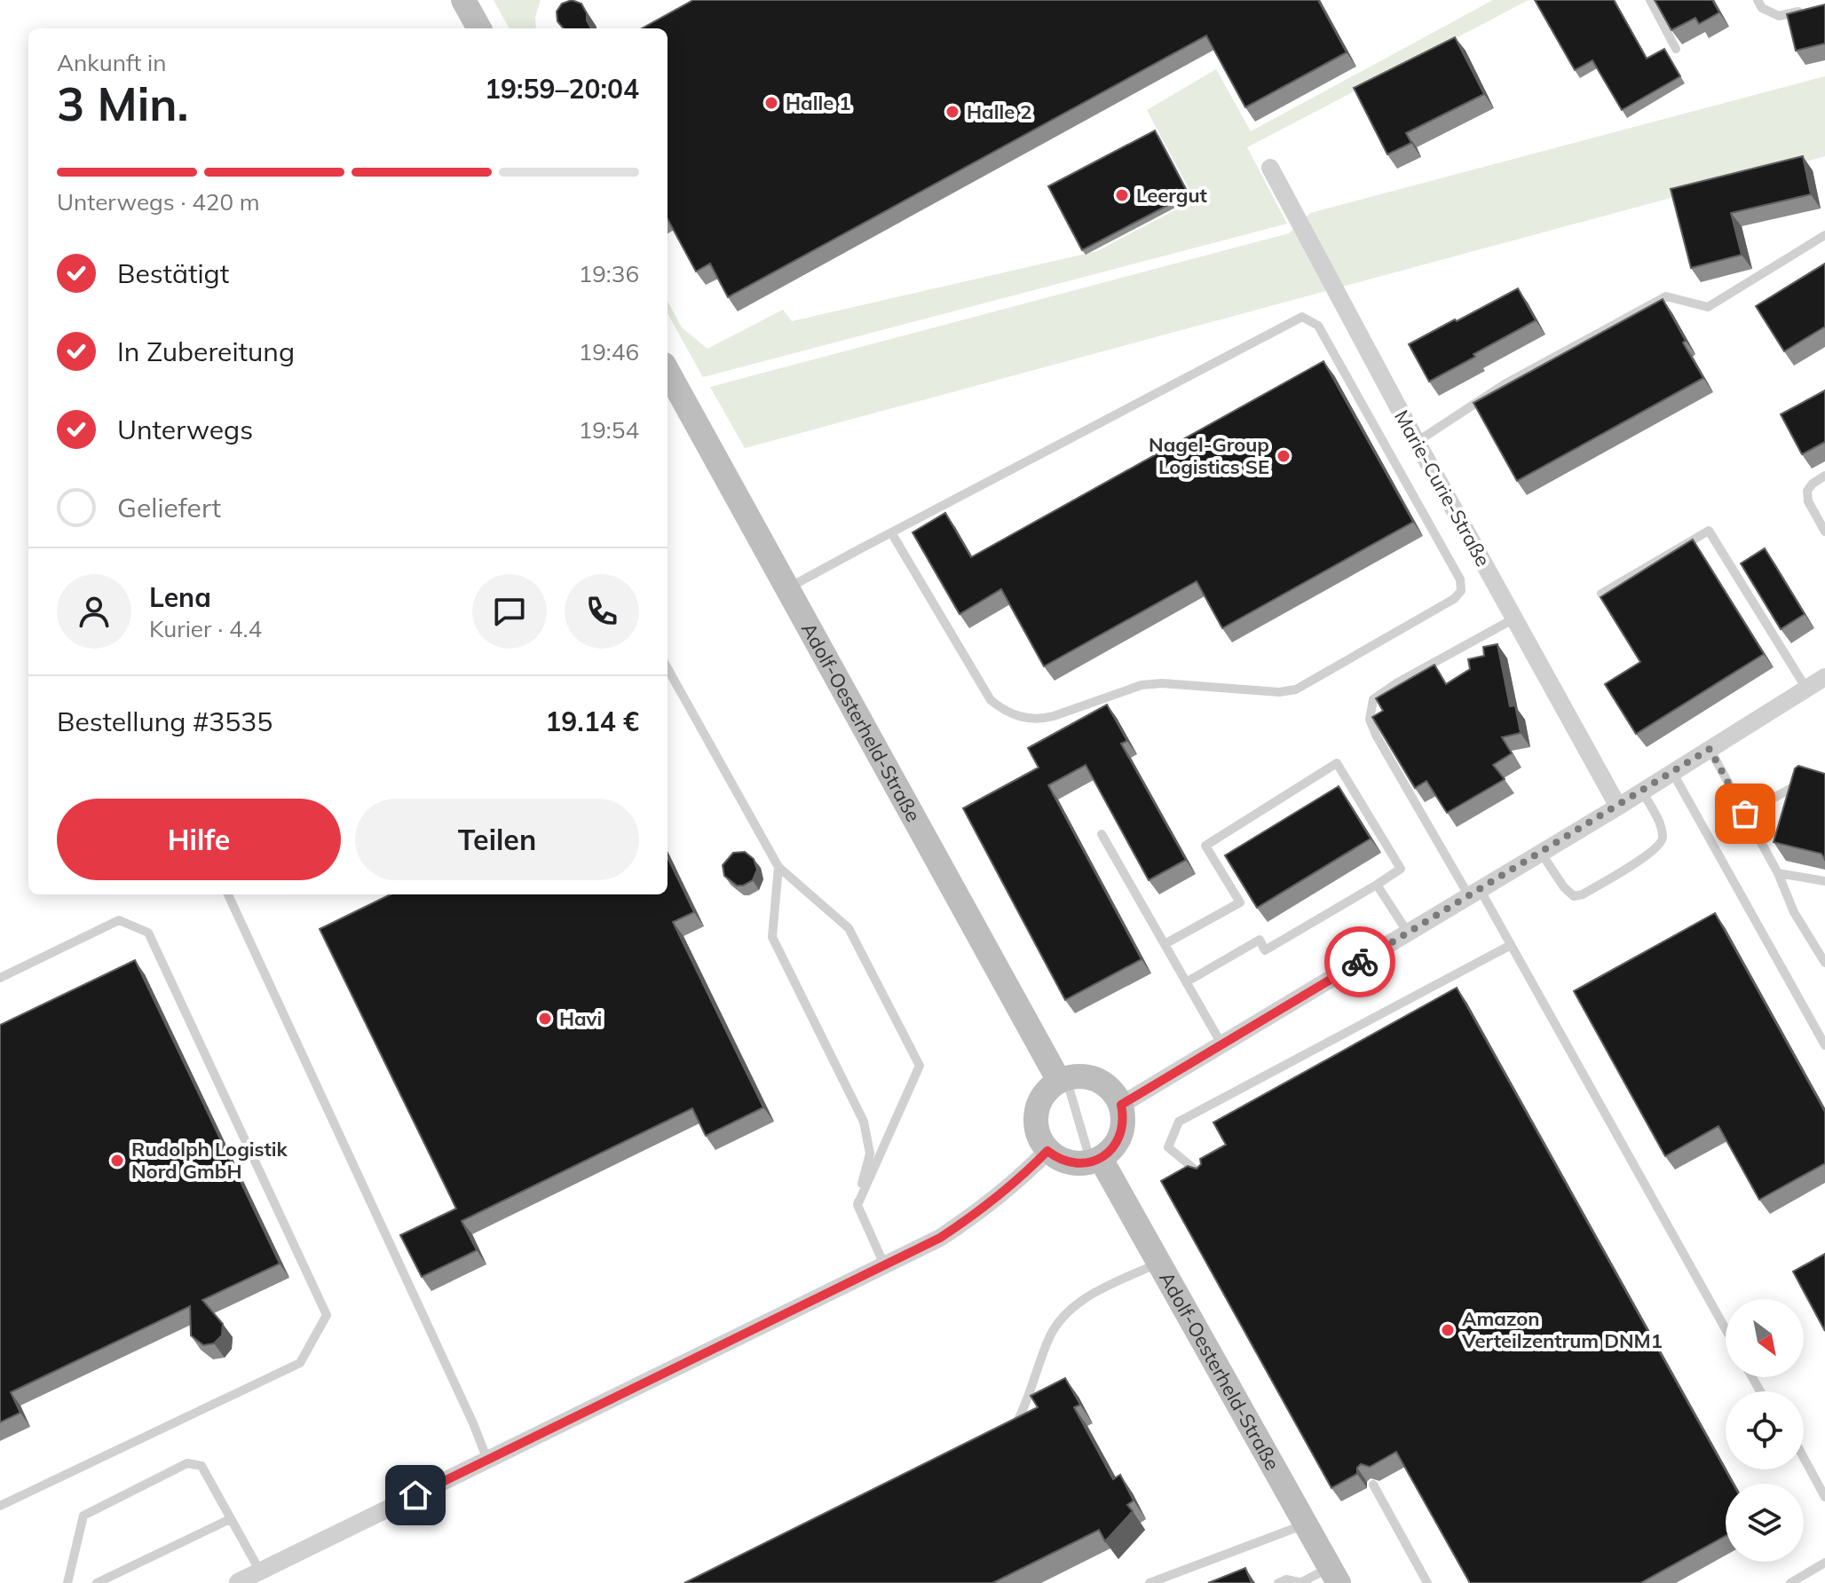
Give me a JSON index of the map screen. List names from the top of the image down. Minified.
{"streets":{"street":["Marie-Curie-Straße","Adolf-Oesterheld-Straße"]},"places":["Halle 1","Halle 2","Leergut","Nagel-Group Logistics SE","Havi","Rudolph Logistik Nord GmbH","Amazon Verteilzentrum DNM1"],"north":"bottom right","page":{"heading":["3 Min.","Ankunft in","19:59–20:04"],"panel":["Lena","Kurier · 4.4","Bestellung #3535","19.14 €"],"bar":"Unterwegs · 420 m","list":[["Bestätigt","19:36"],["In Zubereitung","19:46"],["Unterwegs","19:54"],"Geliefert"],"buttons":["Hilfe","Teilen"]}}
